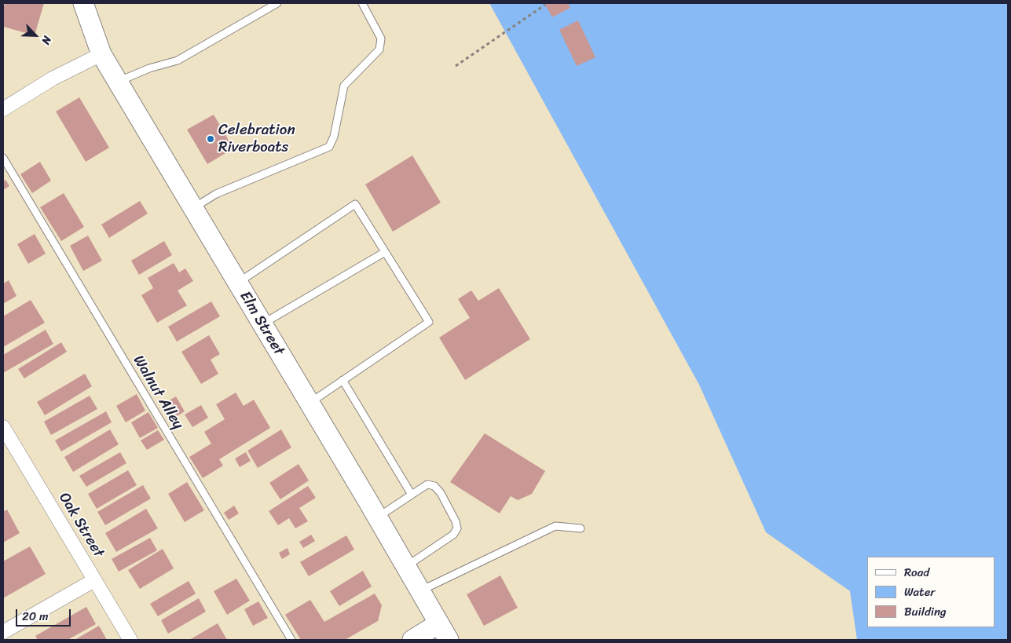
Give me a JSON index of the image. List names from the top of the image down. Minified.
{"streets":{"main road":["Elm Street"],"street":["Oak Street"],"lane":["Walnut Alley"]},"places":["Celebration Riverboats"],"legend":["Road","Water","Building"],"scale_bar":"20 m","north":"bottom right"}
